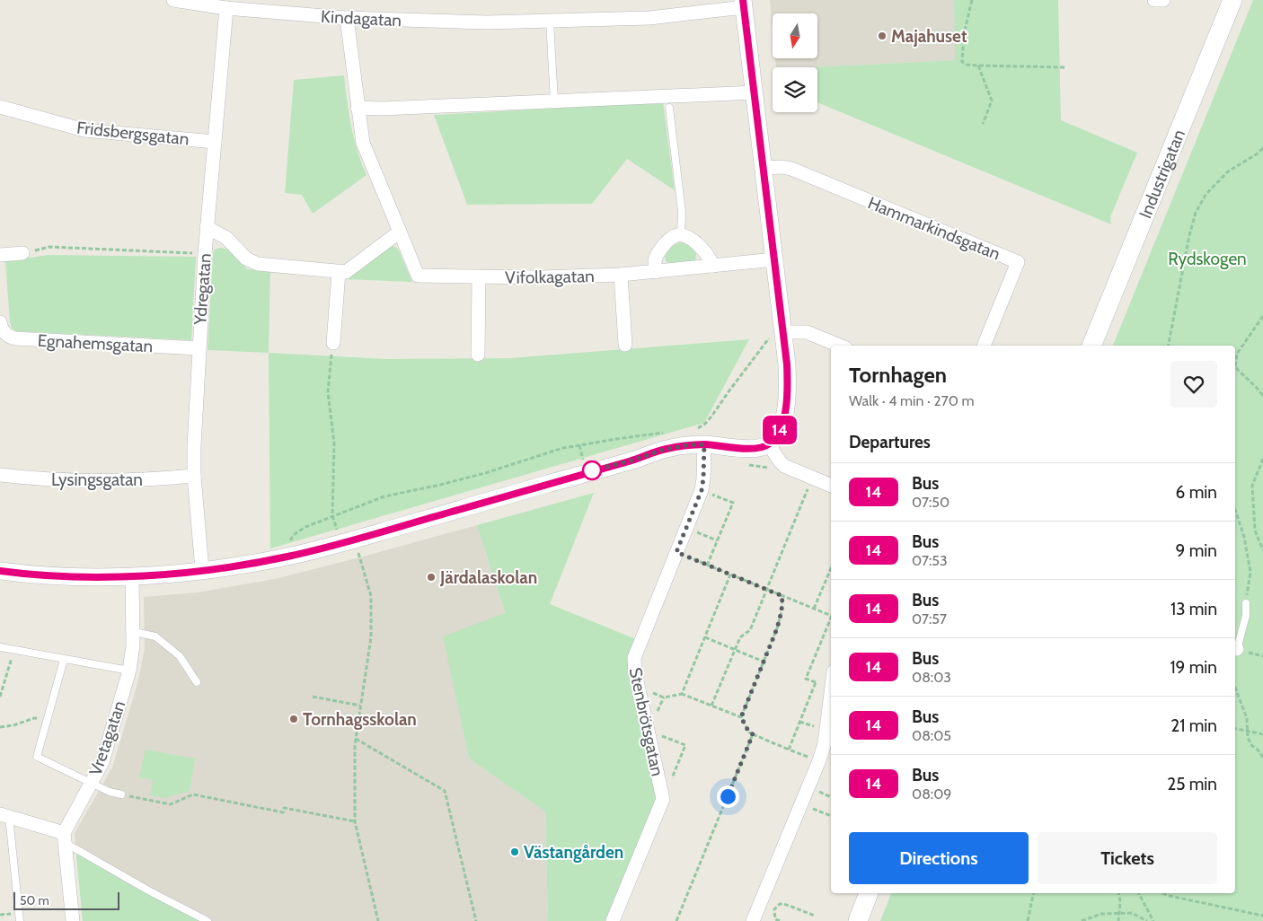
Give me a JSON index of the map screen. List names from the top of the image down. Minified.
{"streets":{"main road":["Industrigatan"],"street":["Kindagatan","Fridsbergsgatan","Hammarkindsgatan","Vifolkagatan","Ydregatan","Egnahemsgatan","Lysingsgatan","Stenbrötsgatan","Vretagatan"]},"crossings":[["Kindagatan","Ydregatan"],["Fridsbergsgatan","Ydregatan"],["Ydregatan","Egnahemsgatan"],["Ydregatan","Lysingsgatan"]],"parks":["Rydskogen"],"places":["Majahuset","Järdalaskolan","Tornhagsskolan","Västangården"],"lines":["bus line 14"],"scale_bar":"50 m","north":"bottom","page":{"on_map":"14","heading":[["Tornhagen","Walk · 4 min · 270 m"],"Departures"],"list":[{"mark":"14","name":"Bus","note":"07:50","value":"6 min"},{"mark":"14","name":"Bus","note":"07:53","value":"9 min"},{"mark":"14","name":"Bus","note":"07:57","value":"13 min"},{"mark":"14","name":"Bus","note":"08:03","value":"19 min"},{"mark":"14","name":"Bus","note":"08:05","value":"21 min"},{"mark":"14","name":"Bus","note":"08:09","value":"25 min"}],"buttons":["Directions","Tickets"],"scale":"50 m"}}
